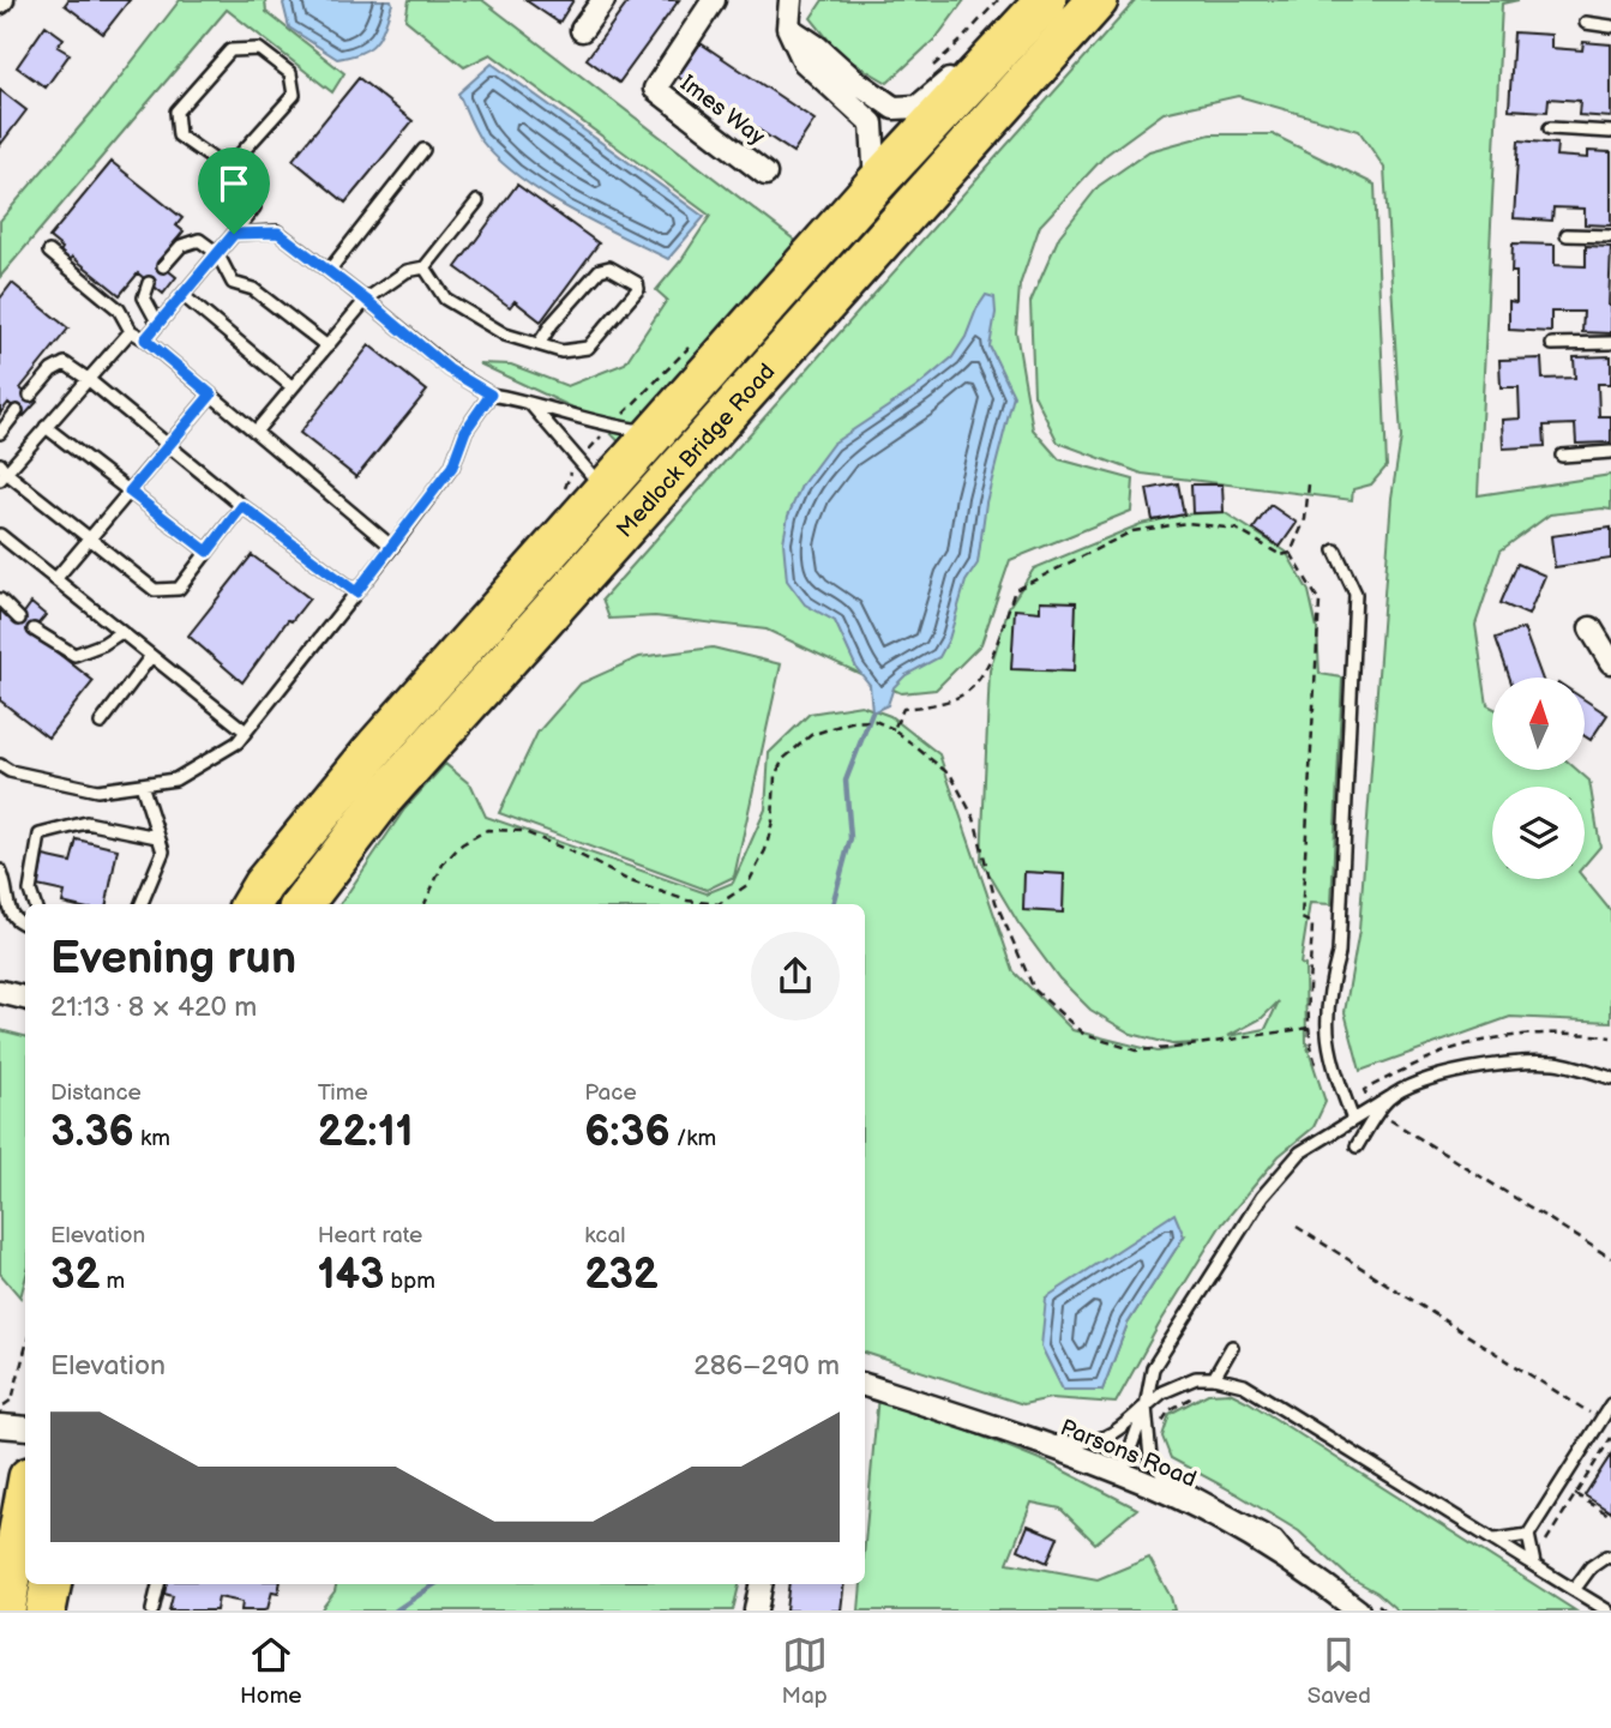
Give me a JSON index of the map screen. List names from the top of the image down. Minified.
{"streets":{"highway":["Medlock Bridge Road"],"street":["Imes Way","Parsons Road"]},"north":"top","page":{"heading":["Evening run","21:13 · 8 × 420 m"],"stats":[["Distance","3.36 km"],["Time","22:11"],["Pace","6:36 /km"],["Elevation","32 m"],["Heart rate","143 bpm"],["kcal","232"]],"chart":["Elevation","286–290 m"],"tabs":["Home","Map","Saved"]}}
